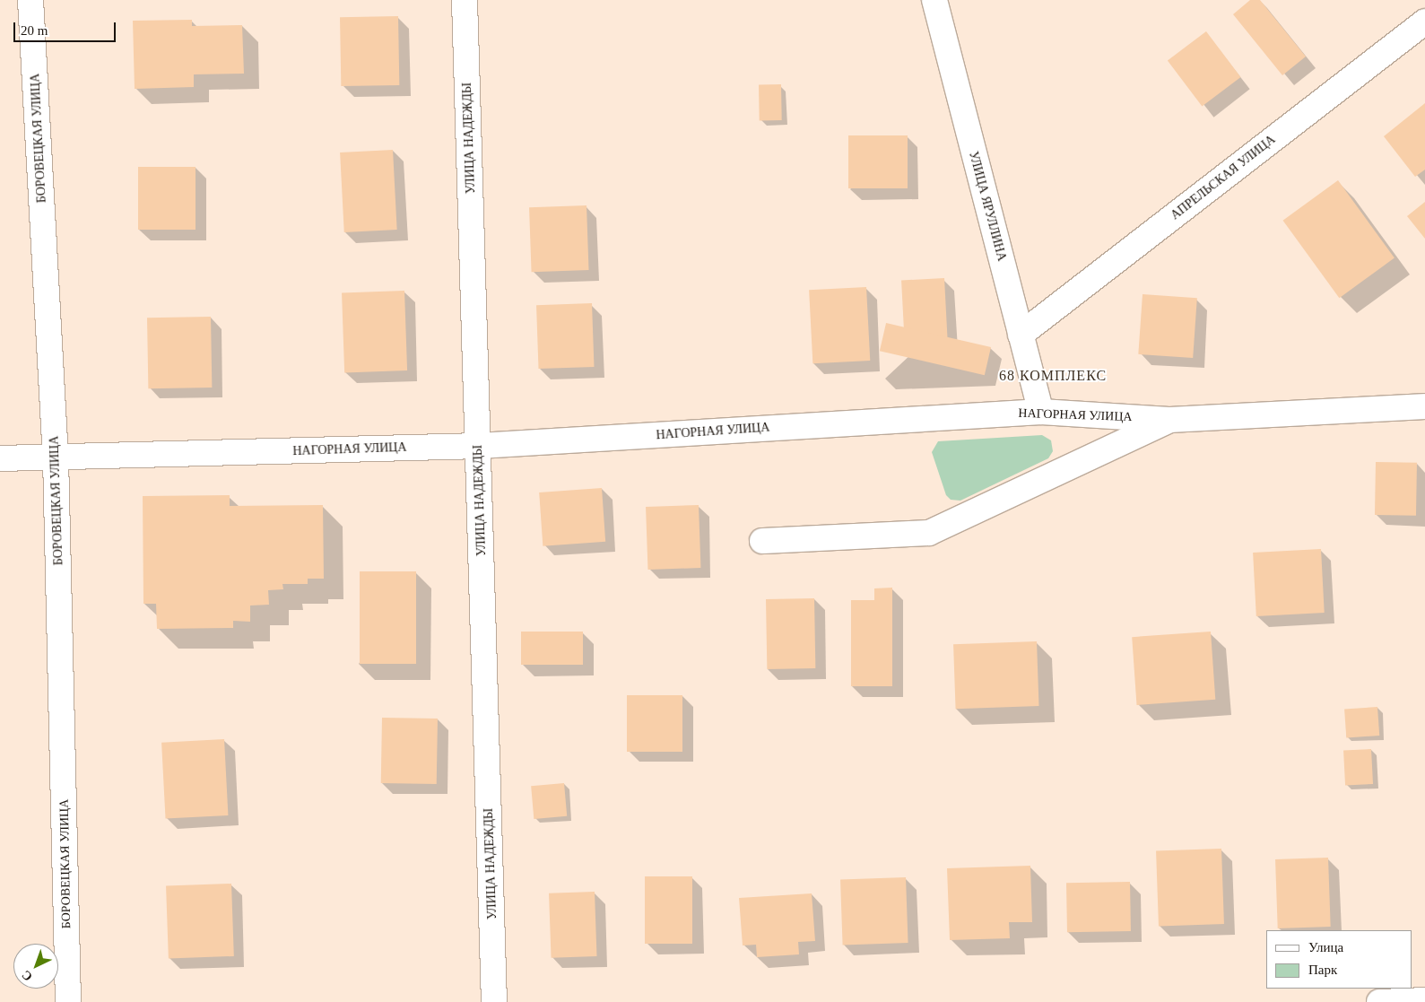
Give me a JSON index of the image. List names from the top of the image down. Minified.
{"streets":{"street":["БОРОВЕЦКАЯ УЛИЦА","УЛИЦА НАДЕЖДЫ","АПРЕЛЬСКАЯ УЛИЦА","УЛИЦА ЯРУЛЛИНА","НАГОРНАЯ УЛИЦА"]},"crossings":[["БОРОВЕЦКАЯ УЛИЦА","НАГОРНАЯ УЛИЦА"],["УЛИЦА НАДЕЖДЫ","НАГОРНАЯ УЛИЦА"],["АПРЕЛЬСКАЯ УЛИЦА","УЛИЦА ЯРУЛЛИНА"],["УЛИЦА ЯРУЛЛИНА","НАГОРНАЯ УЛИЦА"]],"districts":["68 КОМПЛЕКС"],"legend":["Улица","Парк"],"scale_bar":"20 m","north":"bottom left"}
